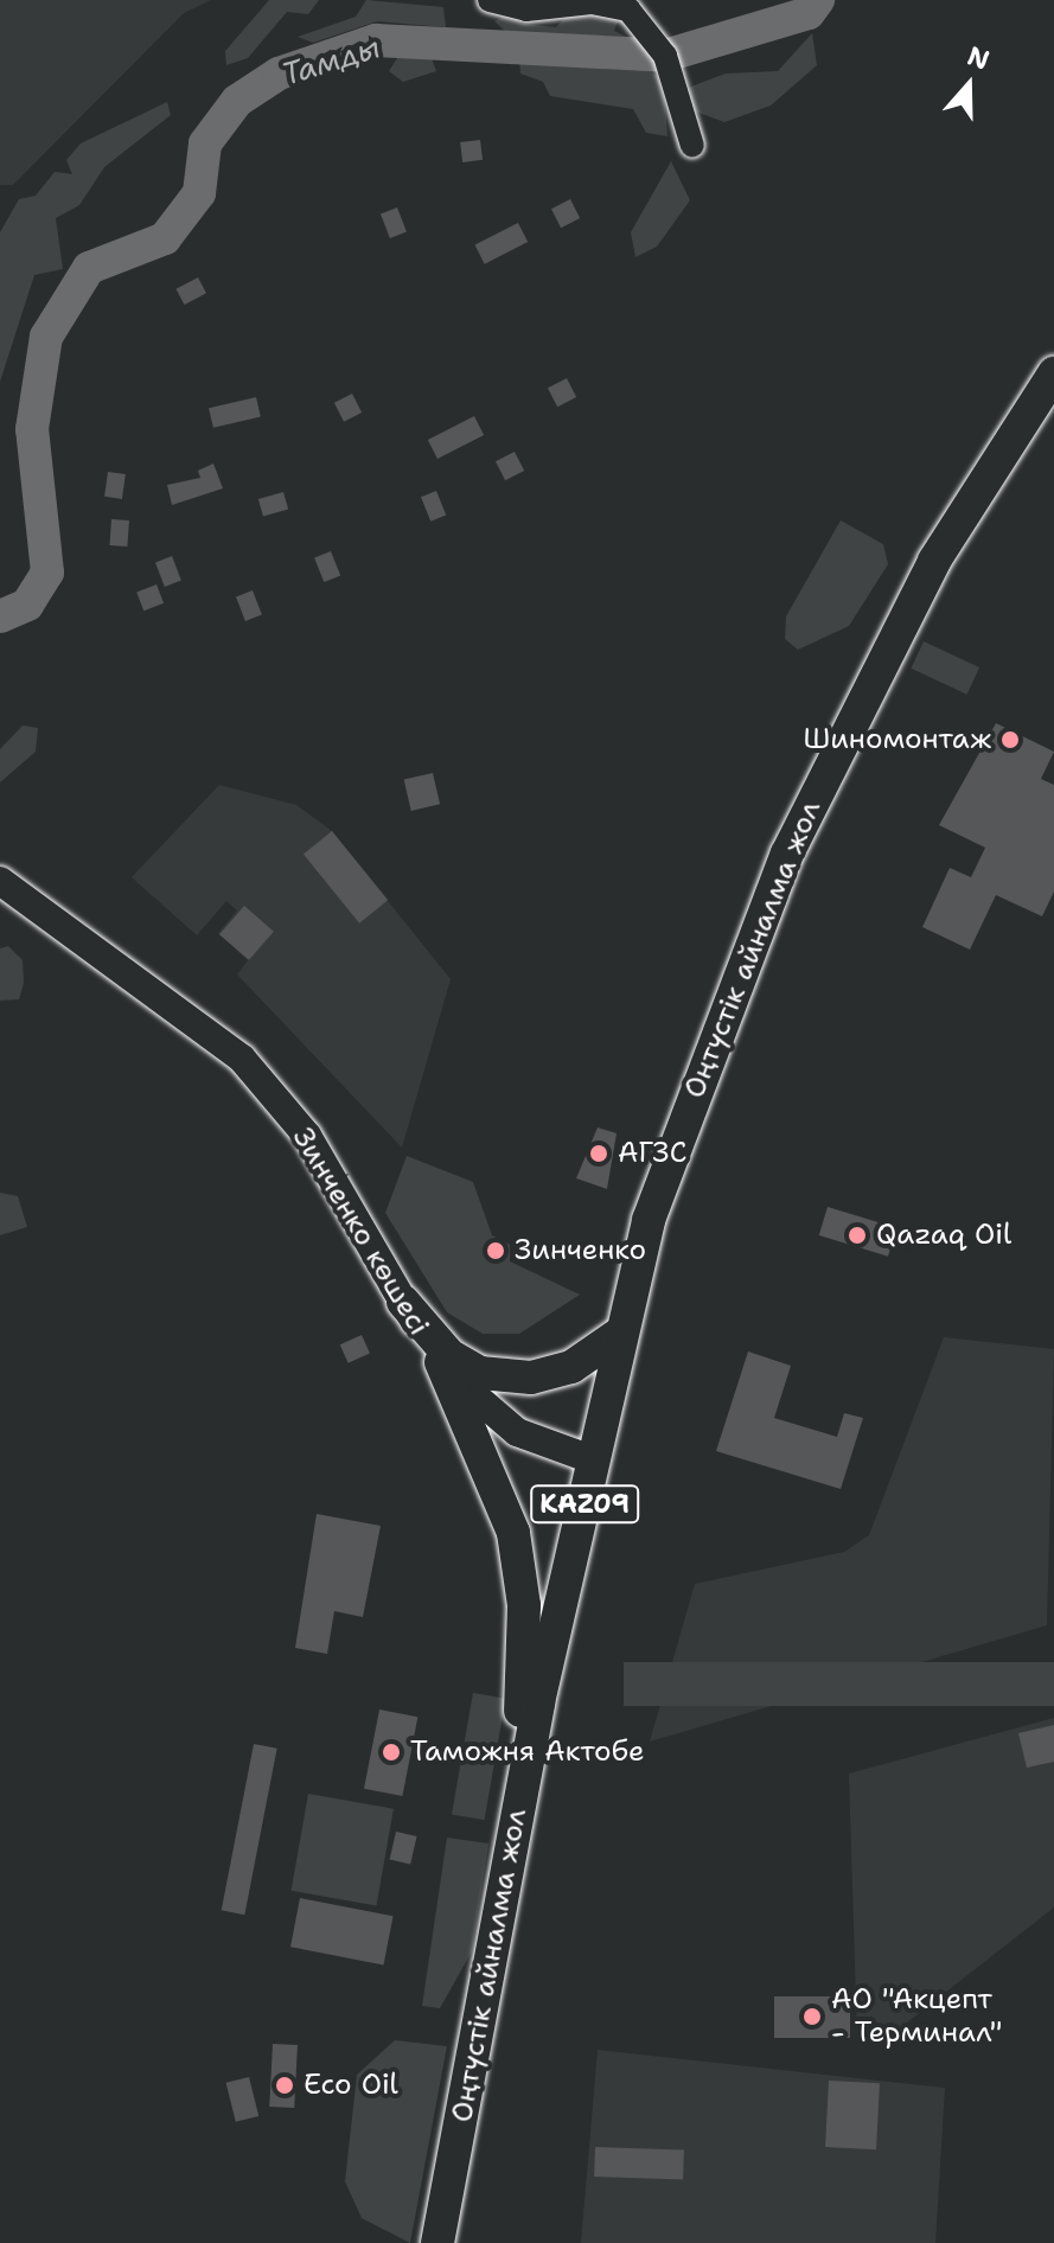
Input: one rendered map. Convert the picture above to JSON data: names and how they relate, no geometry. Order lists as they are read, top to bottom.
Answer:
{
  "streets": {
    "highway": ["Оңтүстік айналма жол", "KAZ09"],
    "main road": ["Зинченко көшесі"]
  },
  "crossings": [
    ["Оңтүстік айналма жол", "Зинченко көшесі"]
  ],
  "water": ["Тамды"],
  "places": [
    "Шиномонтаж",
    "АГЗС",
    "Qazaq Oil",
    "Зинченко",
    "Таможня Актобе",
    "АО \"Акцепт - Терминал\"",
    "Eco Oil"
  ],
  "north": "top"
}
